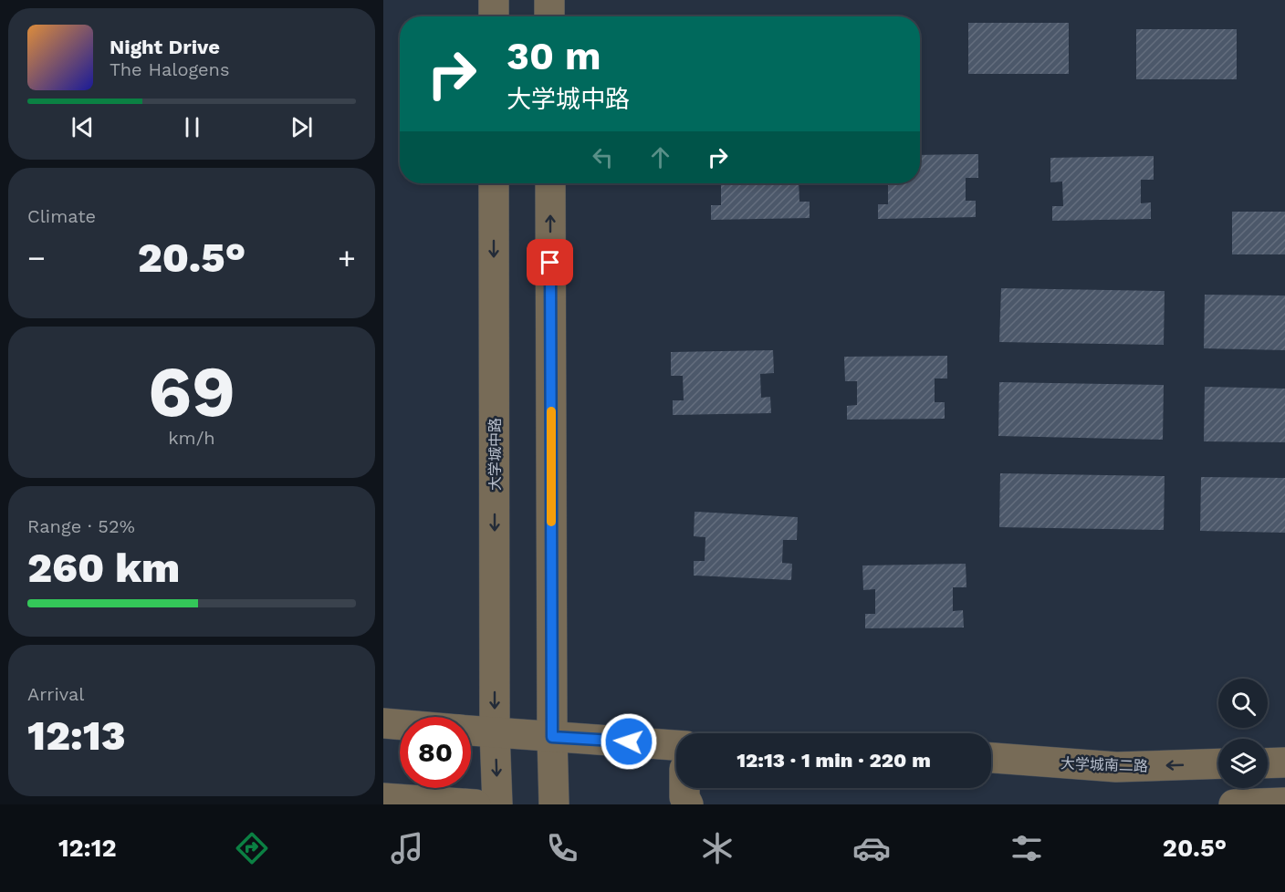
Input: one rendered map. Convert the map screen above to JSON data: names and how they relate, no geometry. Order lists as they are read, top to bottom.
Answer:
{
  "streets": {
    "highway": ["大学城中路", "大学城南二路"]
  },
  "one_way": ["大学城南二路"],
  "page": {
    "turn": ["30 m", "大学城中路"],
    "song": ["Night Drive", "The Halogens"],
    "tile": [
      "Climate",
      ["69", "km/h"],
      ["Range · 52%", "260 km"],
      ["Arrival", "12:13"]
    ],
    "heat": ["−", "20.5°", "+"],
    "limit": "80",
    "trip": "12:13 · 1 min · 220 m",
    "tabs": ["12:12", "20.5°"]
  }
}
